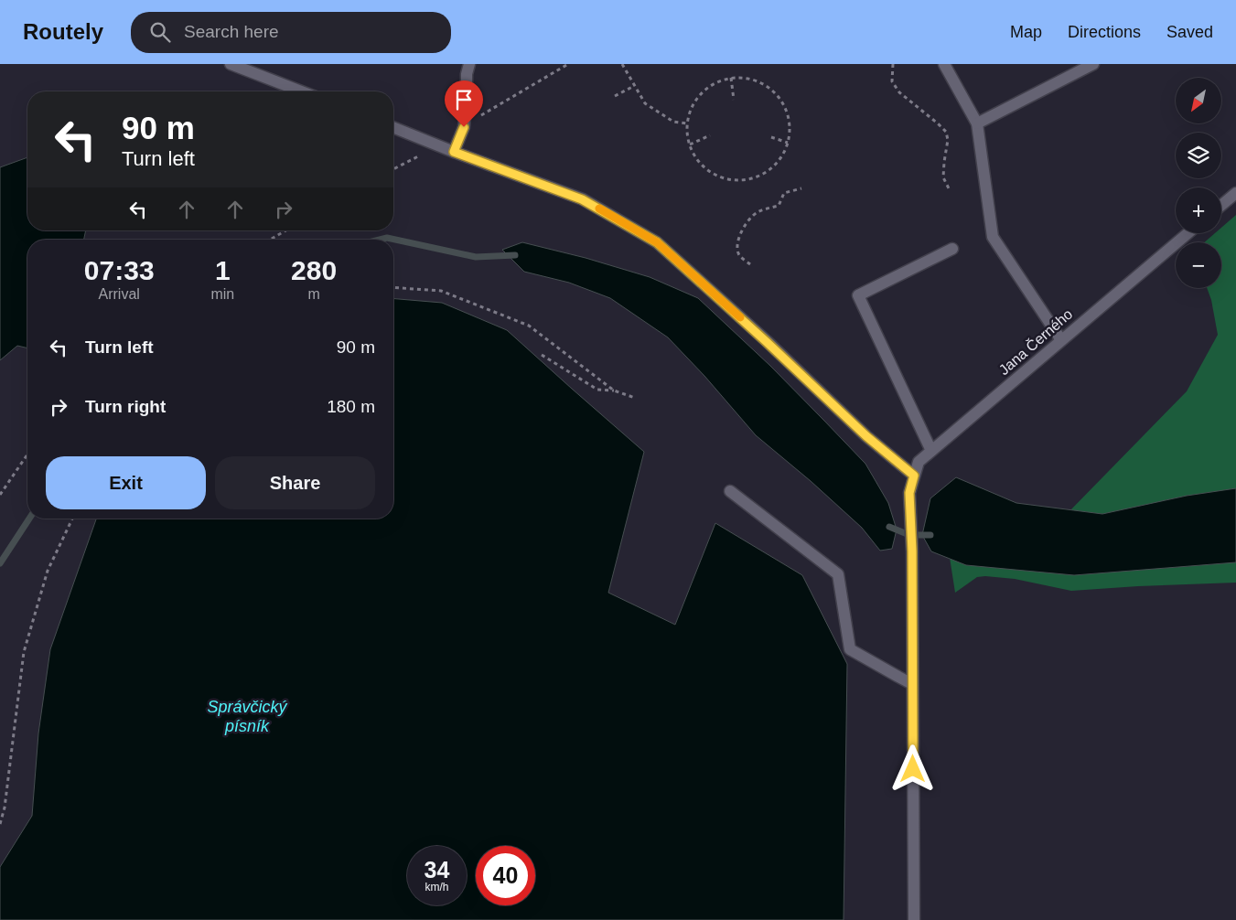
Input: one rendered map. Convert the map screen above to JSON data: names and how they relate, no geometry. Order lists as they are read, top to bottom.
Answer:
{
  "streets": {
    "street": ["Jana Černého"]
  },
  "water": ["Správčický písník"],
  "north": "bottom left",
  "page": {
    "header": "Routely",
    "search": "Search here",
    "nav": ["Map", "Directions", "Saved"],
    "map_buttons": ["+", "−"],
    "turn": ["90 m", "Turn left"],
    "eta": [
      "07:33",
      "Arrival",
      "1",
      "min",
      "280",
      "m"
    ],
    "list": [
      {
        "name": "Turn left",
        "value": "90 m"
      },
      {
        "name": "Turn right",
        "value": "180 m"
      }
    ],
    "buttons": ["Exit", "Share"],
    "speed": "34 km/h",
    "limit": "40"
  }
}
